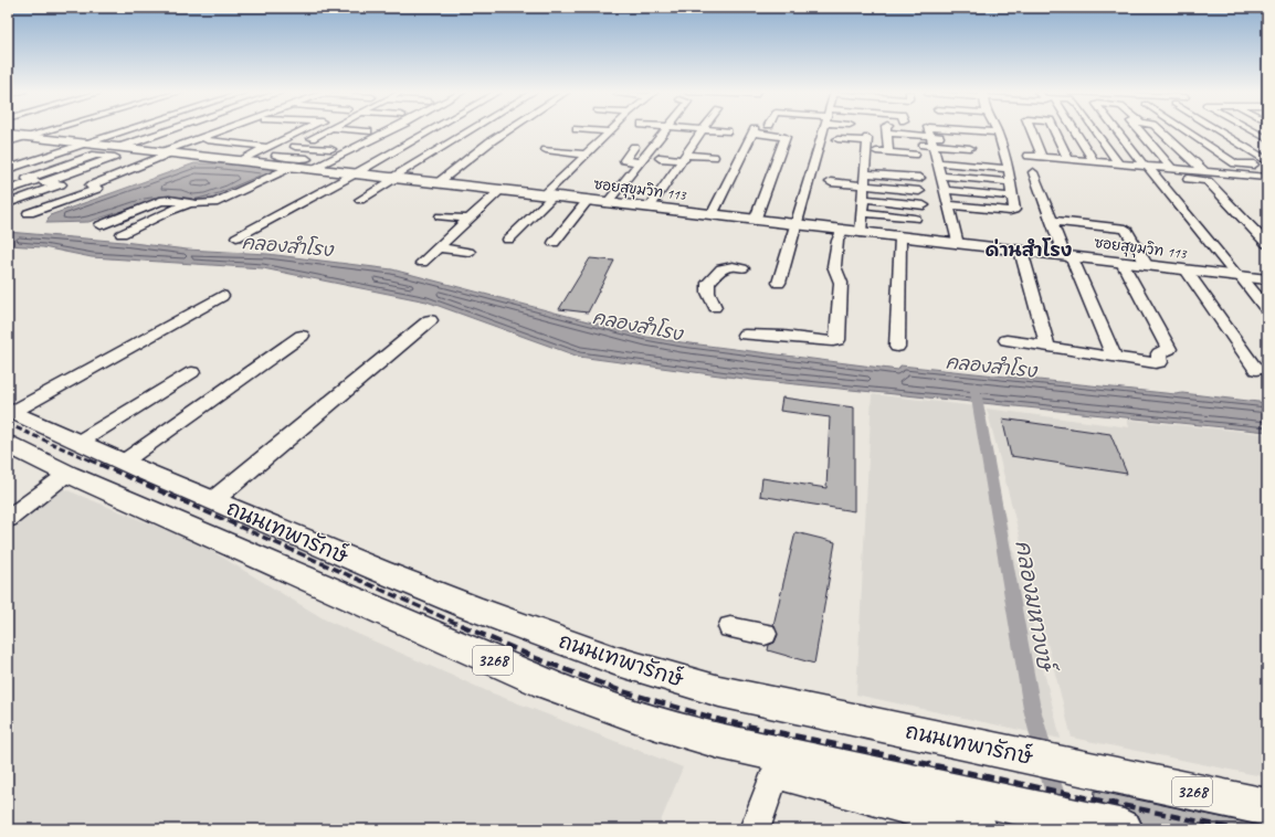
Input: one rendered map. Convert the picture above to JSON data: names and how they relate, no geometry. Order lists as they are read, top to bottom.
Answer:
{
  "streets": {
    "main road": ["ซอยสุขุมวิท 113", "ถนนเทพารักษ์", "3268"]
  },
  "districts": ["ด่านสำโรง"],
  "water": ["คลองสำโรง", "คลองมหาวงษ์"]
}
